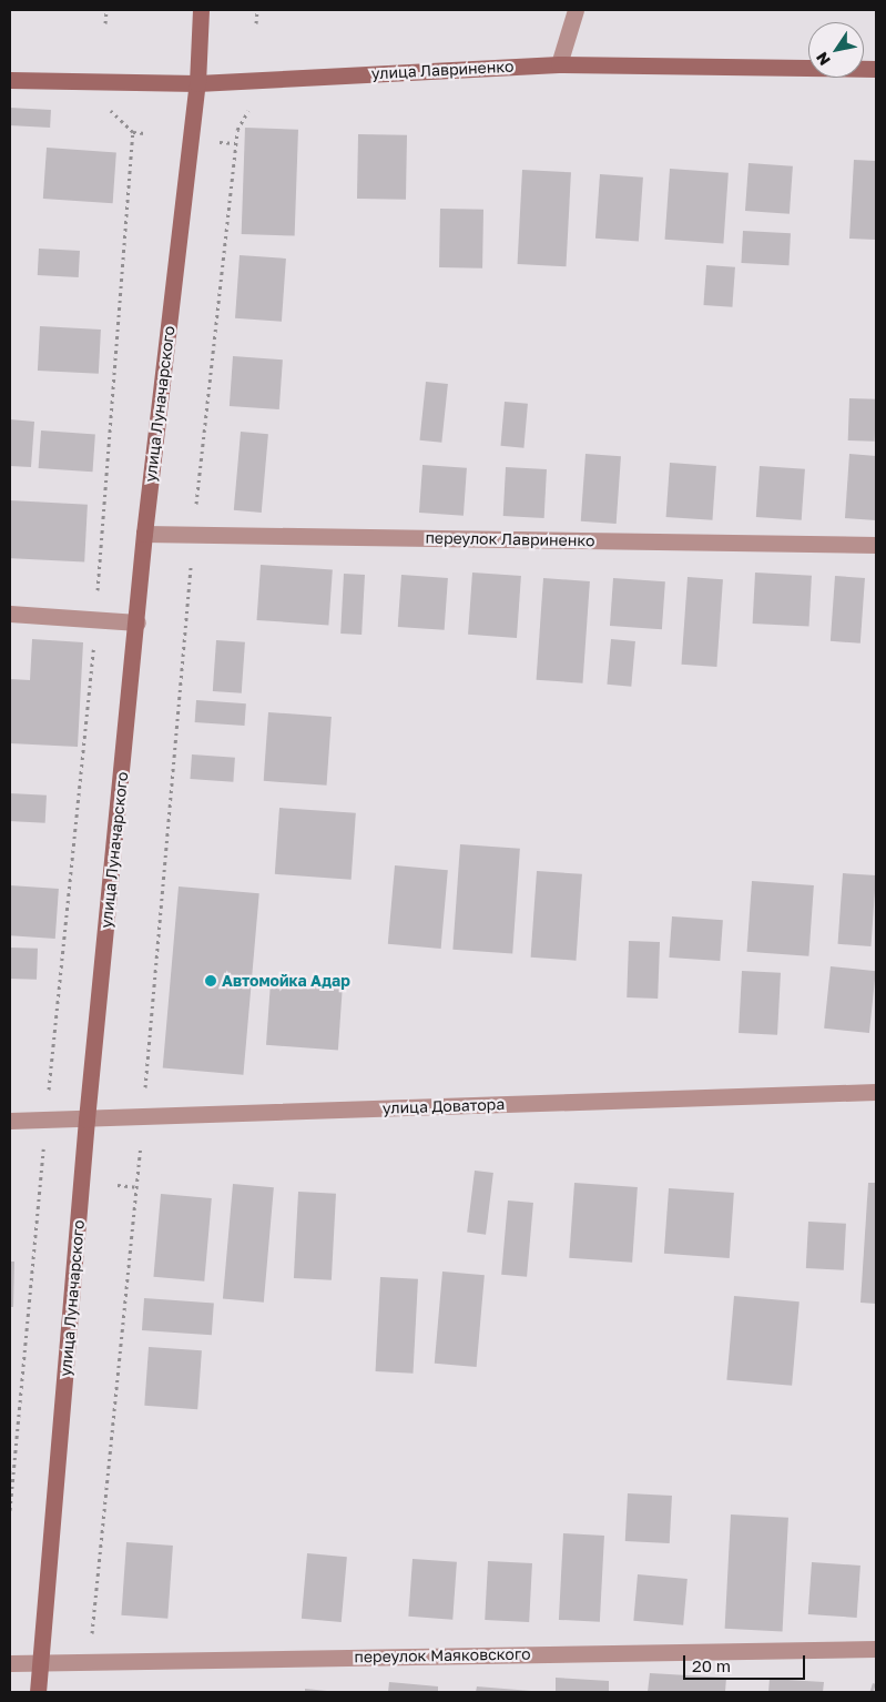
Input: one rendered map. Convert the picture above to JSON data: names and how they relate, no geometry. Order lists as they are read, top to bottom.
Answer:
{
  "streets": {
    "main road": ["улица Лавриненко", "улица Луначарского"],
    "street": ["переулок Лавриненко", "улица Доватора", "переулок Маяковского"]
  },
  "crossings": [
    ["улица Лавриненко", "улица Луначарского"],
    ["улица Луначарского", "переулок Лавриненко"],
    ["улица Луначарского", "улица Доватора"],
    ["улица Луначарского", "переулок Маяковского"]
  ],
  "places": ["Автомойка Адар"],
  "scale_bar": "20 m",
  "north": "bottom left"
}
